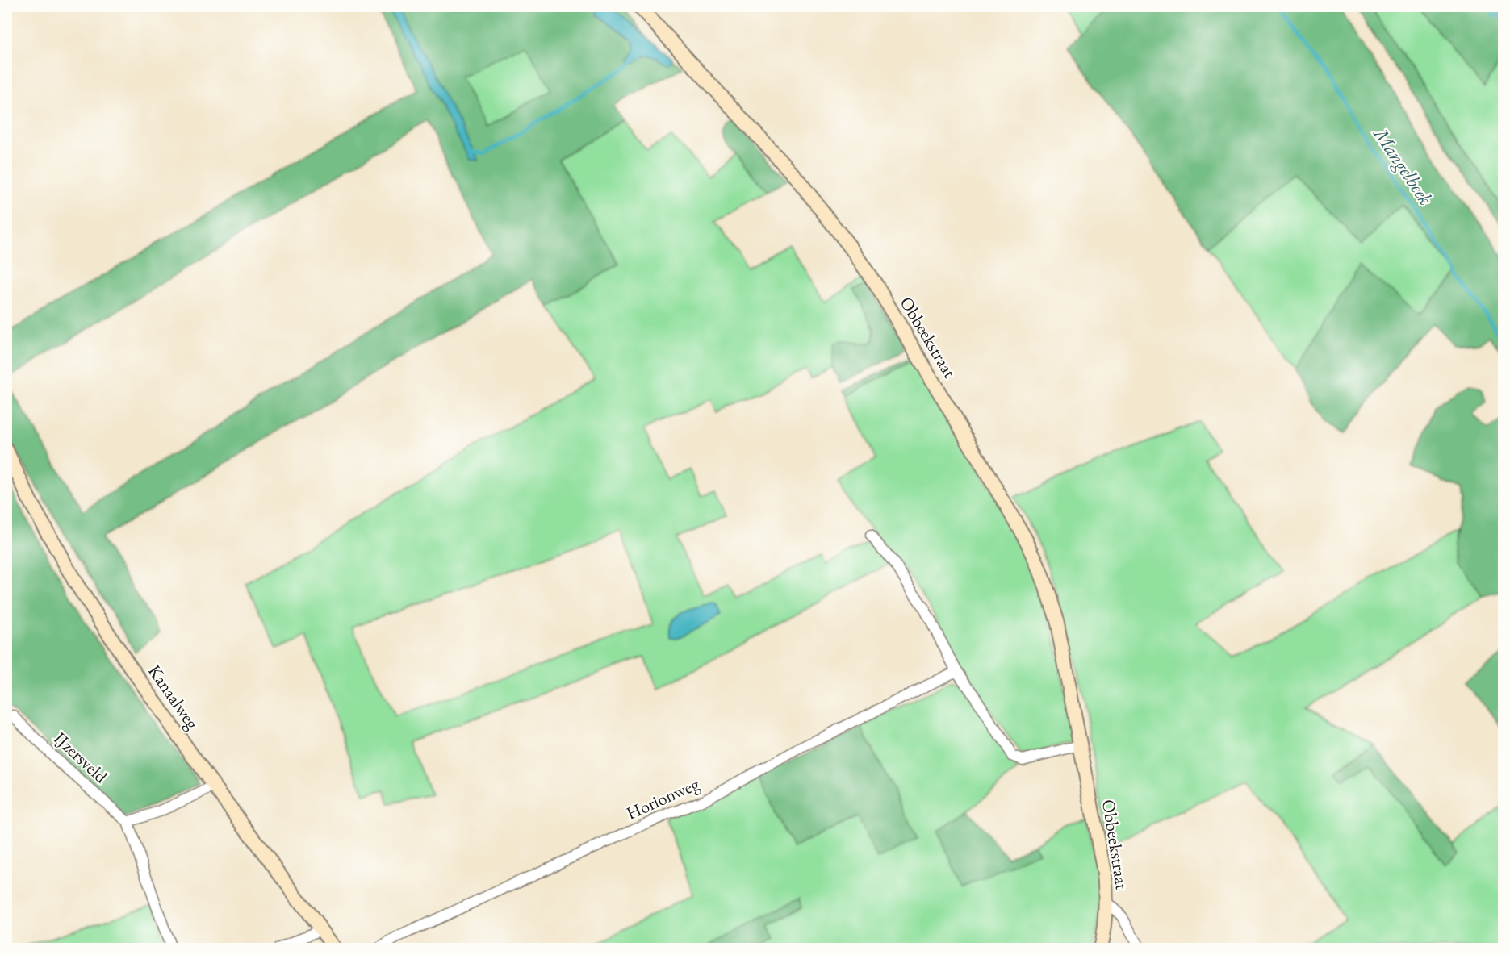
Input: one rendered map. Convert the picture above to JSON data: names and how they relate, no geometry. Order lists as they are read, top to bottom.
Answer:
{
  "streets": {
    "street": [
      "Obbeekstraat",
      "Kanaalweg",
      "IJzersveld",
      "Horionweg"
    ]
  },
  "water": ["Mangelbeek"]
}
